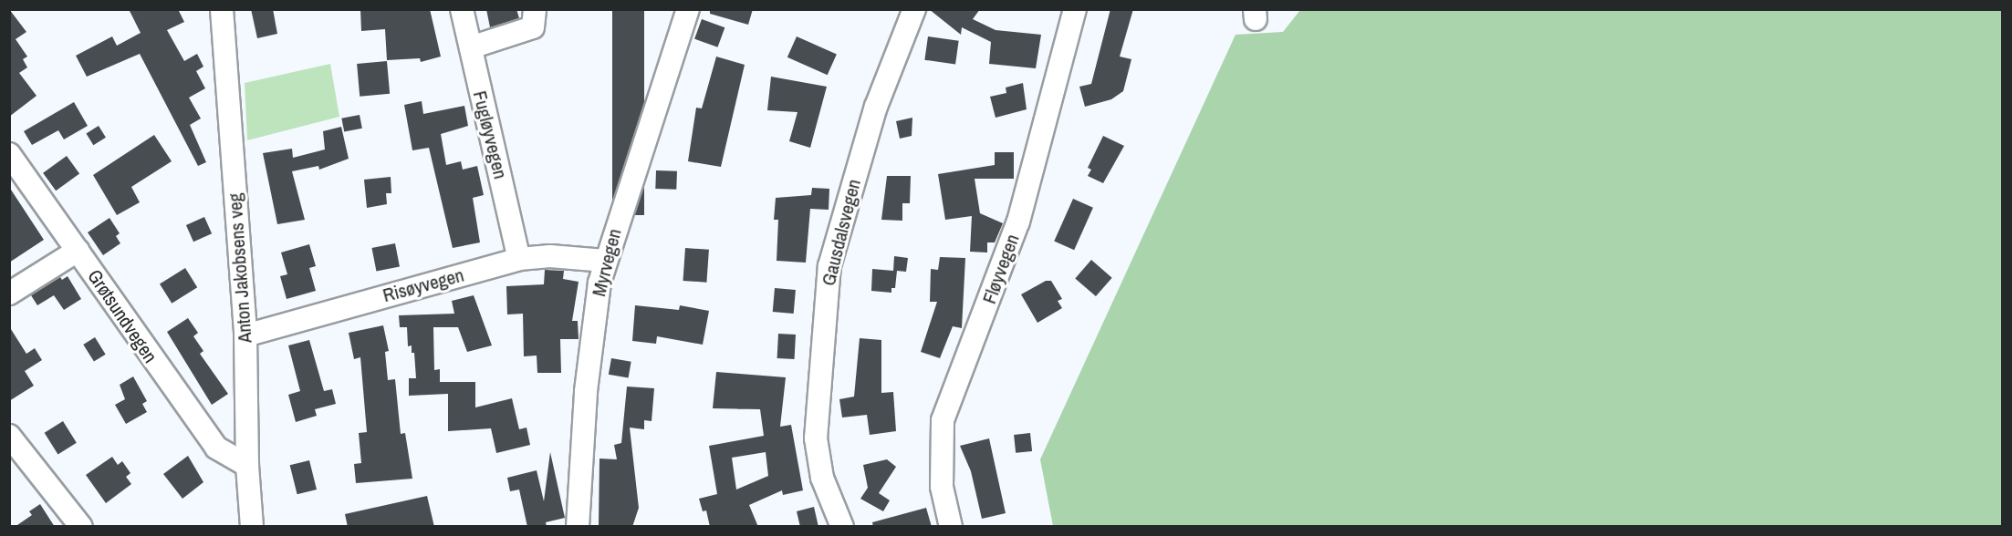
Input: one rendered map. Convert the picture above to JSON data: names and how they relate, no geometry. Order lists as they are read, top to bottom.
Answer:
{
  "streets": {
    "street": [
      "Fugløyvegen",
      "Gausdalsvegen",
      "Myrvegen",
      "Anton Jakobsens veg",
      "Fløyvegen",
      "Risøyvegen",
      "Grøtsundvegen"
    ]
  },
  "crossings": [
    ["Fugløyvegen", "Risøyvegen"],
    ["Myrvegen", "Risøyvegen"],
    ["Anton Jakobsens veg", "Risøyvegen"],
    ["Anton Jakobsens veg", "Grøtsundvegen"]
  ]
}
